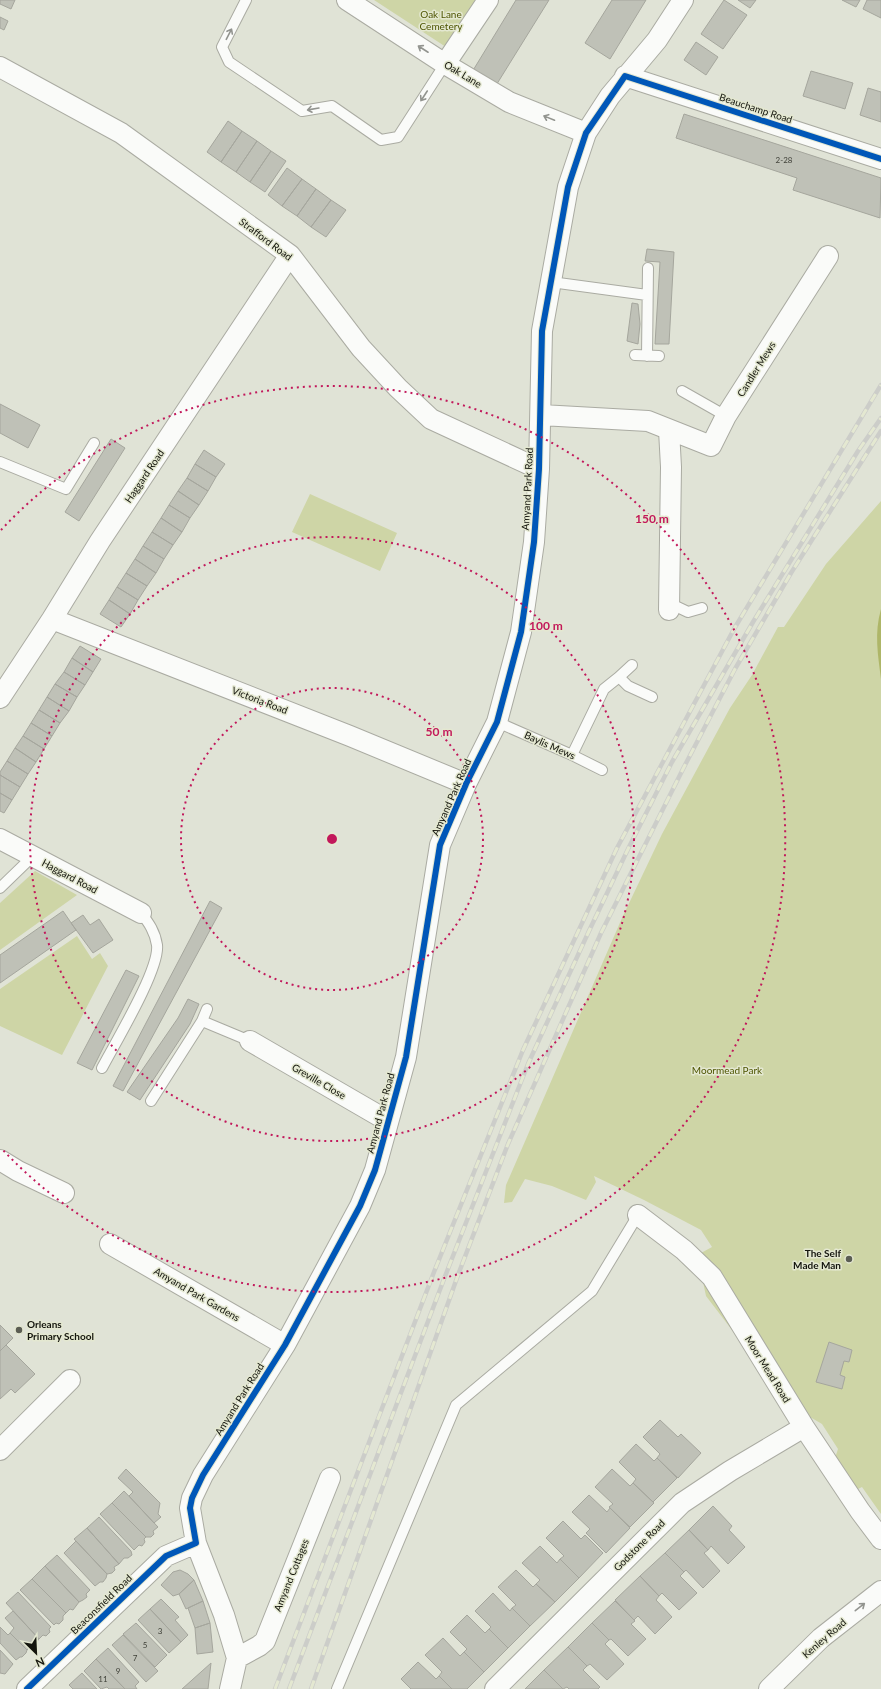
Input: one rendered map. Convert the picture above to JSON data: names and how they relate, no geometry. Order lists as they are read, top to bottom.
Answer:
{
  "streets": {
    "street": [
      "Oak Lane",
      "Beauchamp Road",
      "Strafford Road",
      "Candler Mews",
      "Haggard Road",
      "Amyand Park Road",
      "Victoria Road",
      "Greville Close",
      "Amyand Park Gardens",
      "Moor Mead Road",
      "Godstone Road",
      "Amyand Cottages",
      "Beaconsfield Road",
      "Kenley Road"
    ],
    "lane": ["Baylis Mews"]
  },
  "crossings": [
    ["Oak Lane", "Amyand Park Road"],
    ["Beauchamp Road", "Amyand Park Road"],
    ["Strafford Road", "Haggard Road"],
    ["Strafford Road", "Amyand Park Road"],
    ["Candler Mews", "Amyand Park Road"],
    ["Haggard Road", "Victoria Road"],
    ["Amyand Park Road", "Victoria Road"],
    ["Amyand Park Road", "Baylis Mews"],
    ["Amyand Park Road", "Greville Close"],
    ["Amyand Park Road", "Amyand Park Gardens"],
    ["Amyand Park Road", "Amyand Cottages"],
    ["Amyand Park Road", "Beaconsfield Road"],
    ["Moor Mead Road", "Godstone Road"]
  ],
  "one_way": ["Oak Lane", "Kenley Road"],
  "parks": ["Oak Lane Cemetery", "Moormead Park"],
  "places": ["The Self Made Man", "Orleans Primary School"],
  "house_numbers": [
    "2-28",
    "3",
    "5",
    "7",
    "9",
    "11"
  ],
  "north": "bottom right",
  "rings": ["150 m", "100 m", "50 m"]
}
